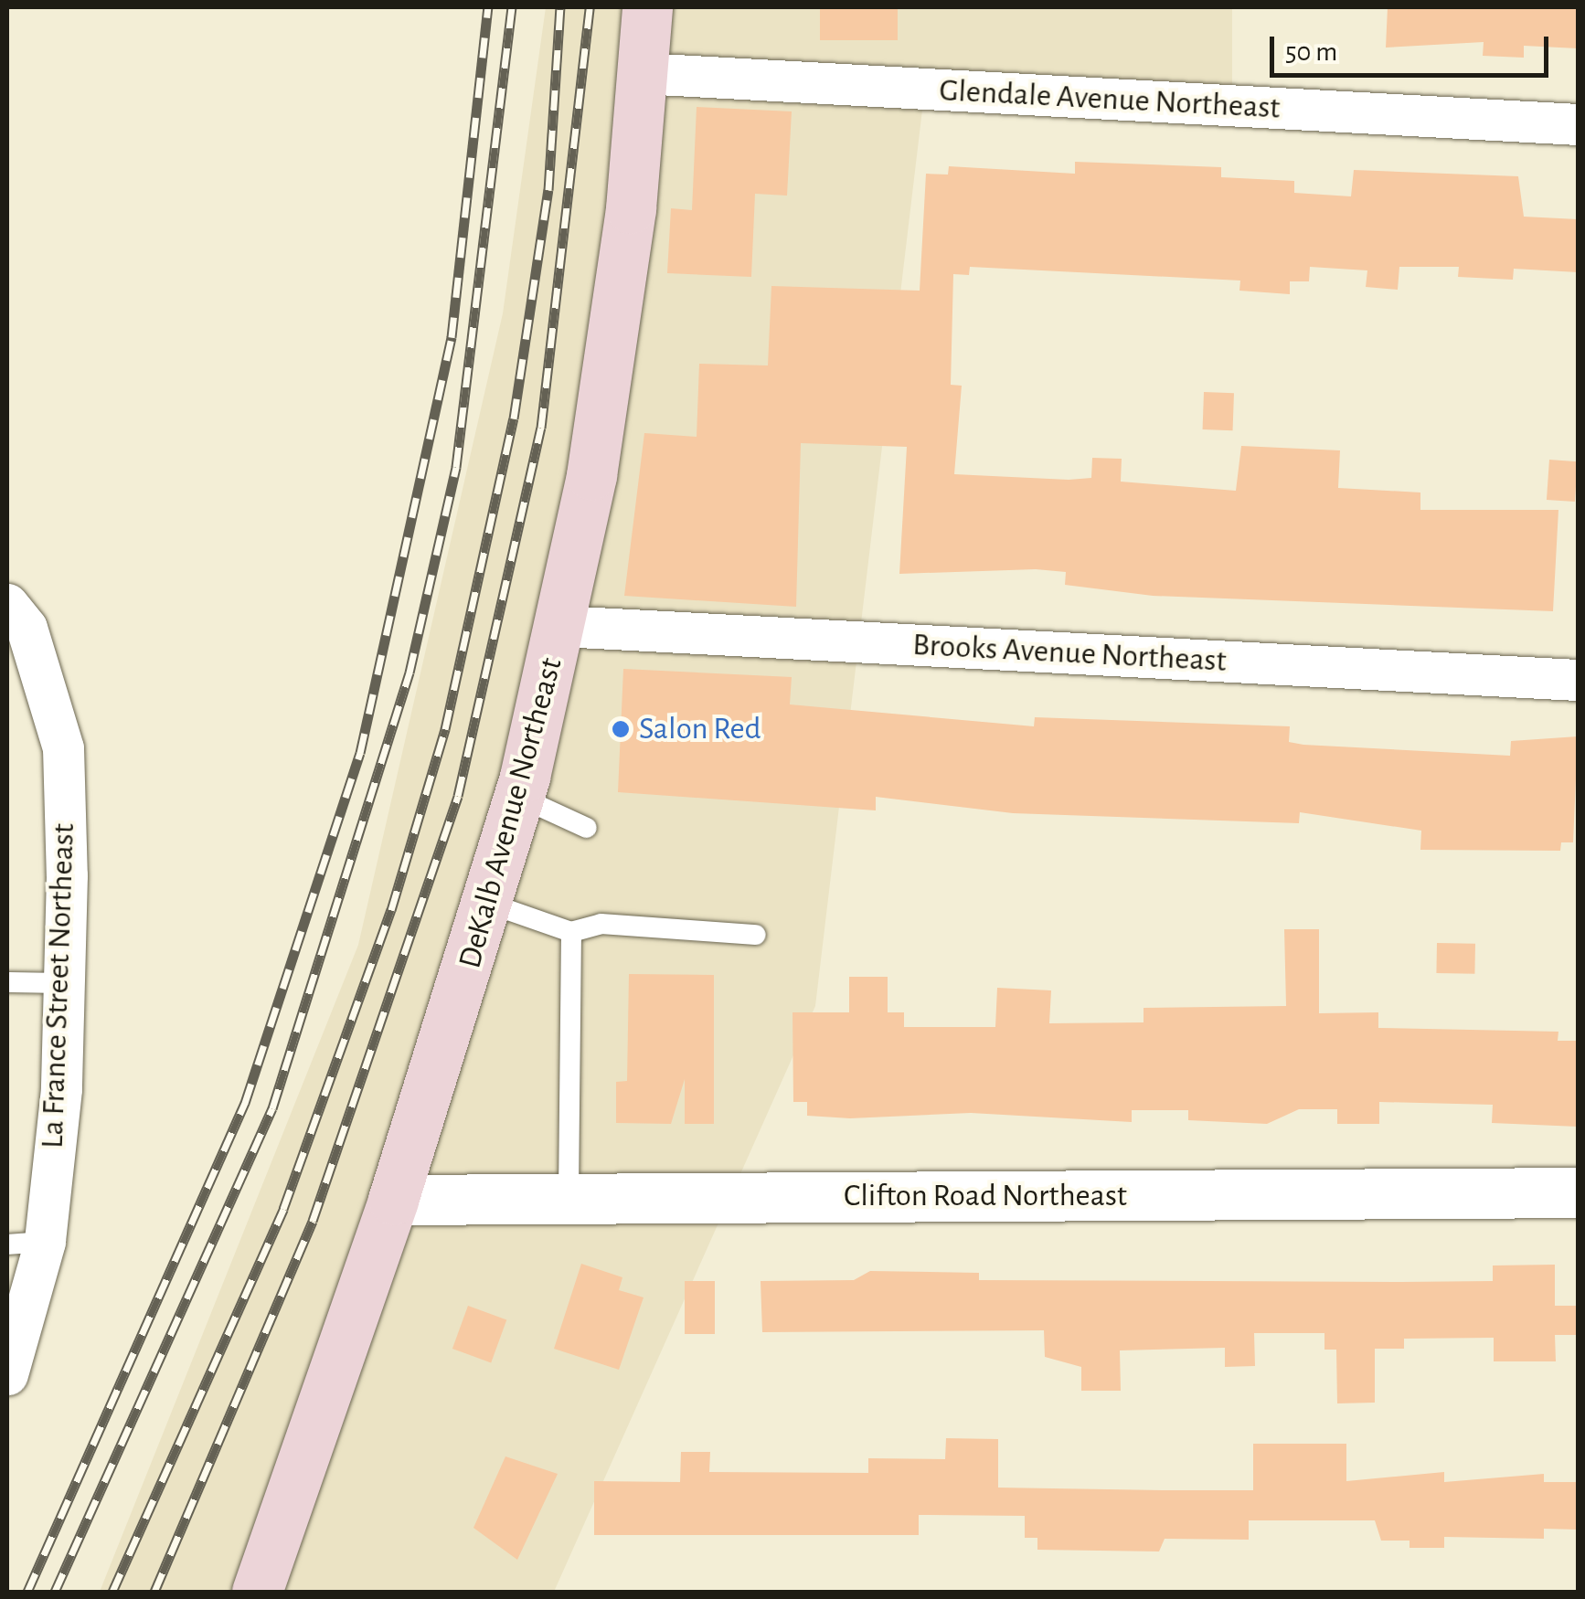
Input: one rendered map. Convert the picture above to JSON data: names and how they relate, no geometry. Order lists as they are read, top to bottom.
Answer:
{
  "streets": {
    "main road": ["DeKalb Avenue Northeast"],
    "street": [
      "Glendale Avenue Northeast",
      "Brooks Avenue Northeast",
      "La France Street Northeast",
      "Clifton Road Northeast"
    ]
  },
  "crossings": [
    ["Glendale Avenue Northeast", "DeKalb Avenue Northeast"],
    ["Brooks Avenue Northeast", "DeKalb Avenue Northeast"],
    ["DeKalb Avenue Northeast", "Clifton Road Northeast"]
  ],
  "places": ["Salon Red"],
  "scale_bar": "50 m"
}
